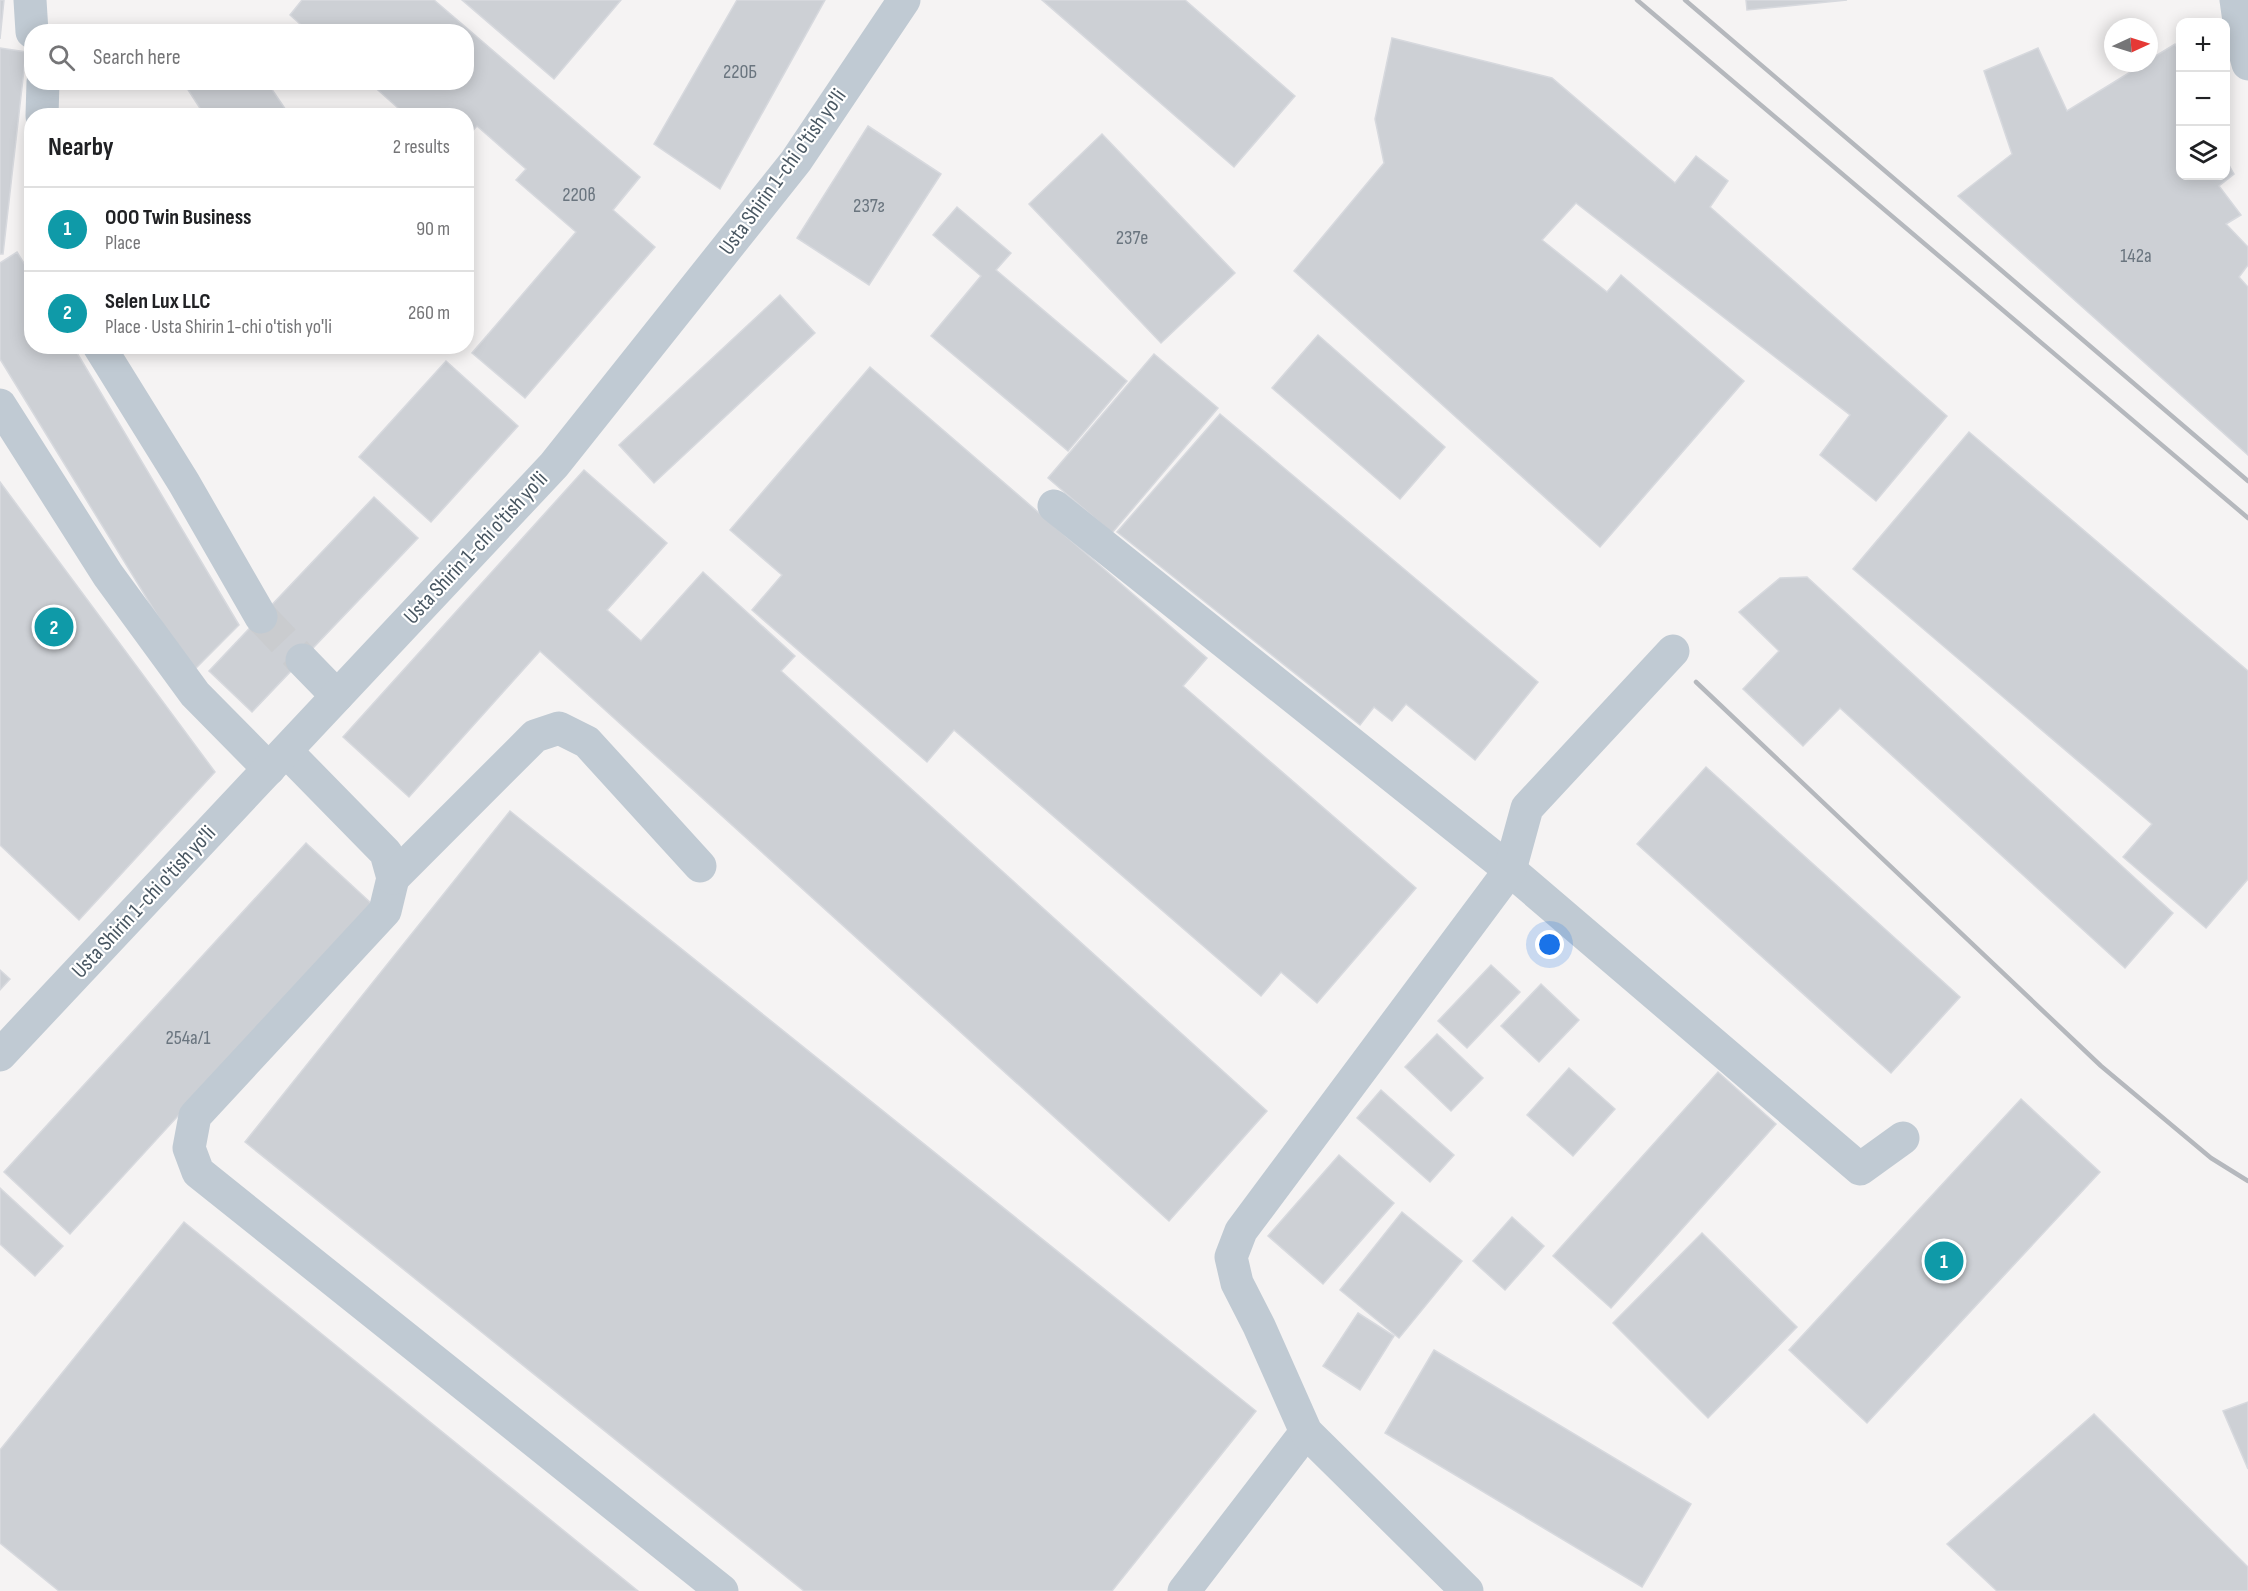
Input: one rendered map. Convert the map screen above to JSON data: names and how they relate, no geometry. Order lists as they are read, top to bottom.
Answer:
{
  "streets": {
    "street": ["Usta Shirin 1-chi o'tish yo'li"]
  },
  "house_numbers": [
    "220Б",
    "220в",
    "237г",
    "237e",
    "142a",
    "254a/1"
  ],
  "north": "right",
  "page": {
    "map_buttons": ["+", "−"],
    "search": "Search here",
    "heading": ["Nearby", "2 results"],
    "list": [
      {
        "mark": "1",
        "name": "ООО Twin Business",
        "note": "Place",
        "value": "90 m"
      },
      {
        "mark": "2",
        "name": "Selen Lux LLC",
        "note": "Place · Usta Shirin 1-chi o'tish yo'li",
        "value": "260 m"
      }
    ],
    "pins": ["2", "1"]
  }
}
